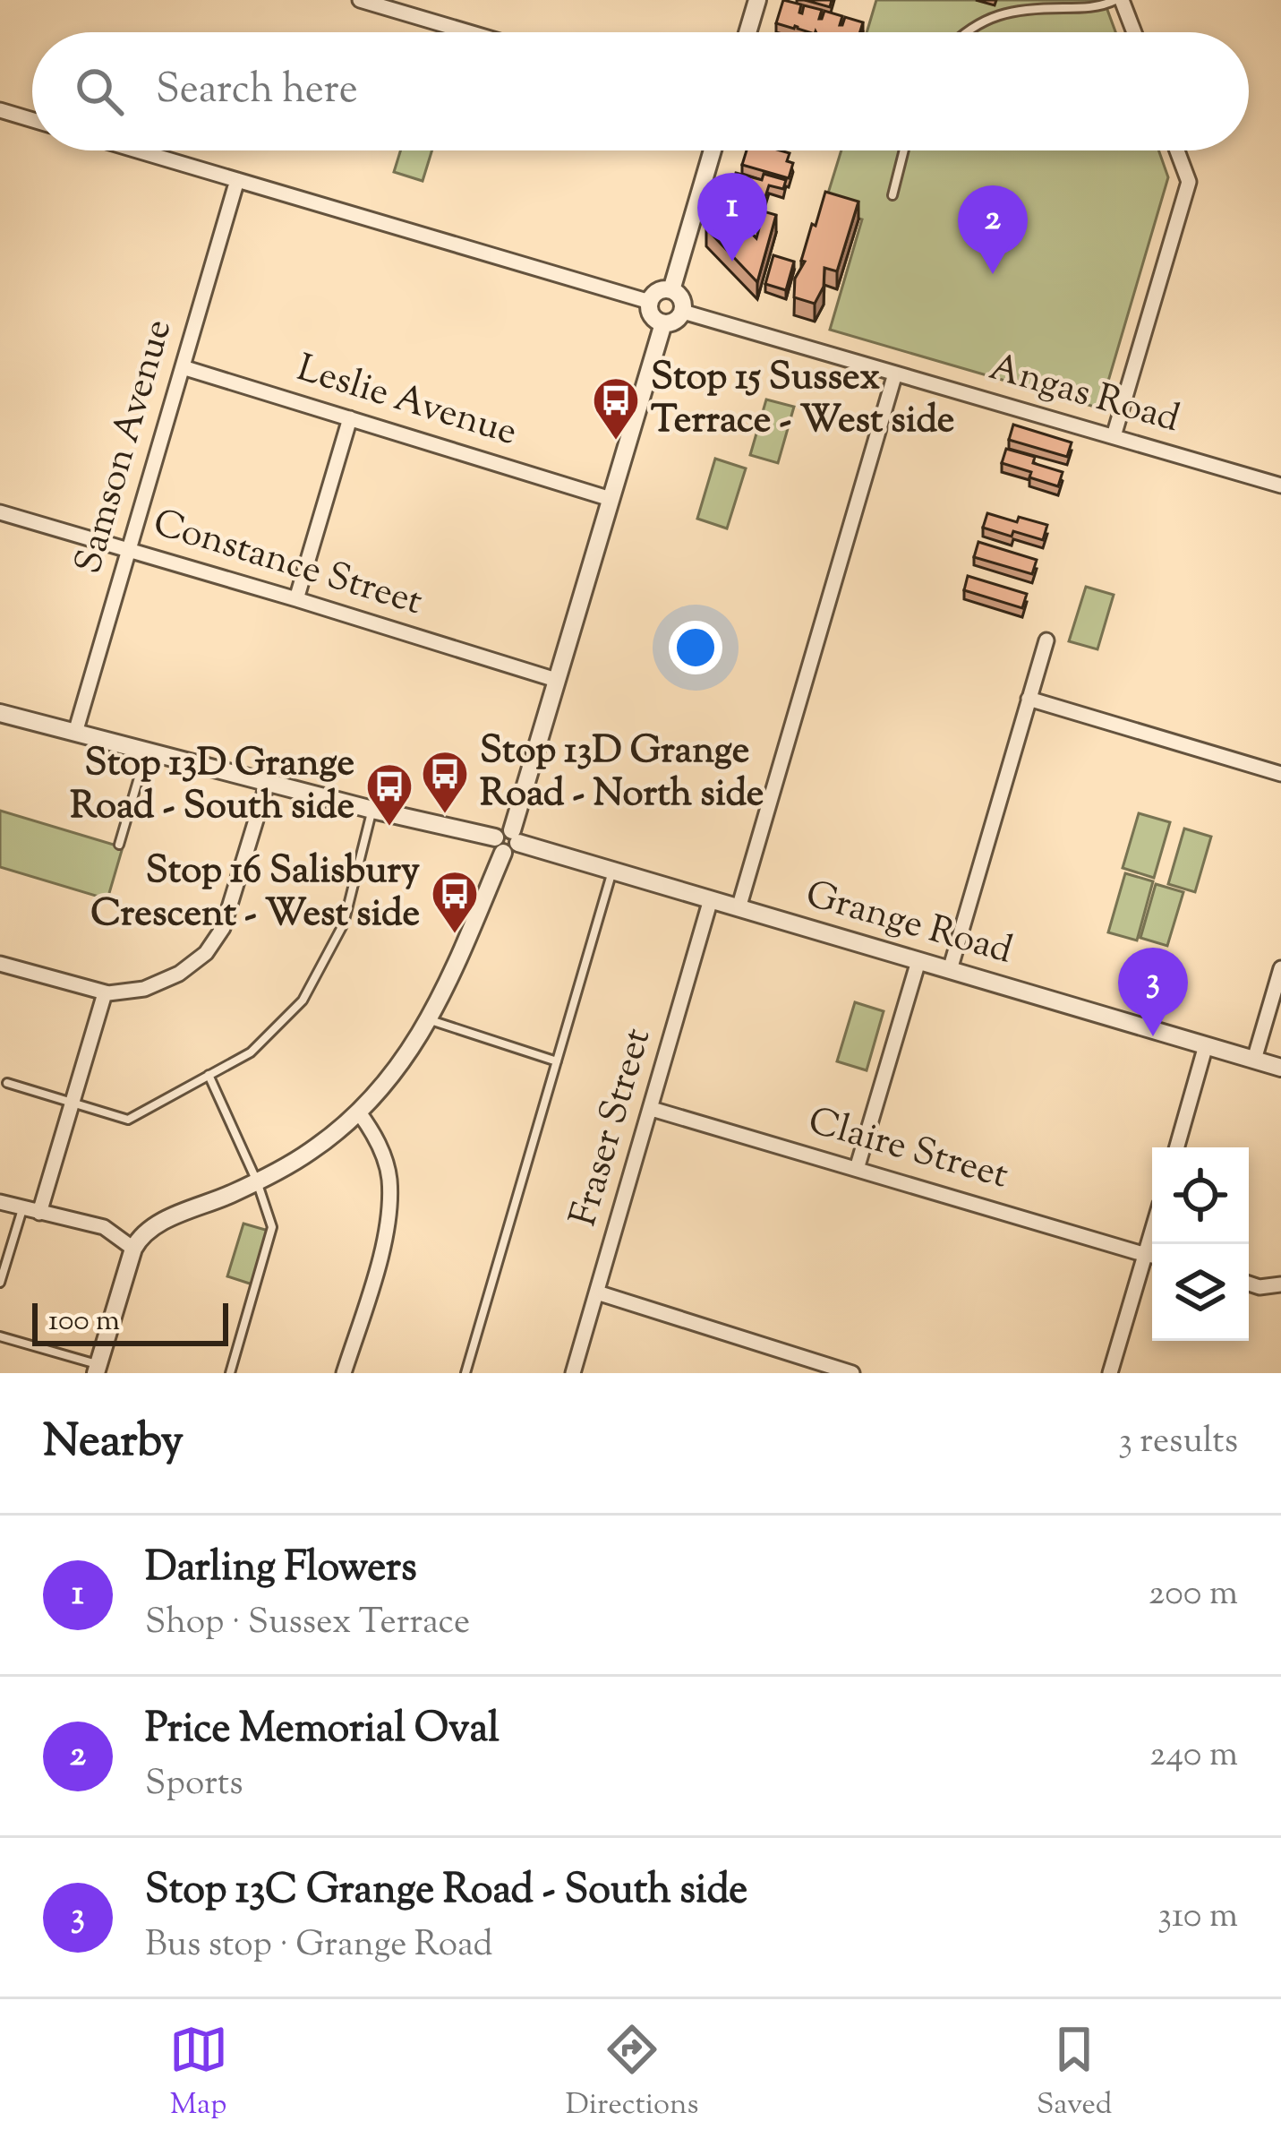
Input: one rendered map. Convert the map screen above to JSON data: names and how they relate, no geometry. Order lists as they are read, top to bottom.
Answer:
{
  "streets": {
    "street": [
      "Angas Road",
      "Leslie Avenue",
      "Samson Avenue",
      "Constance Street",
      "Grange Road",
      "Fraser Street",
      "Claire Street"
    ]
  },
  "crossings": [
    ["Leslie Avenue", "Samson Avenue"],
    ["Samson Avenue", "Constance Street"],
    ["Samson Avenue", "Grange Road"],
    ["Grange Road", "Fraser Street"],
    ["Fraser Street", "Claire Street"]
  ],
  "places": {
    "bus stop": [
      "Stop 15 Sussex Terrace - West side",
      "Stop 13D Grange Road - North side",
      "Stop 13D Grange Road - South side",
      "Stop 16 Salisbury Crescent - West side"
    ]
  },
  "scale_bar": "100 m",
  "page": {
    "search": "Search here",
    "pins": ["1", "2", "3"],
    "scale": "100 m",
    "heading": ["Nearby", "3 results"],
    "list": [
      {
        "mark": "1",
        "name": "Darling Flowers",
        "note": "Shop · Sussex Terrace",
        "value": "200 m"
      },
      {
        "mark": "2",
        "name": "Price Memorial Oval",
        "note": "Sports",
        "value": "240 m"
      },
      {
        "mark": "3",
        "name": "Stop 13C Grange Road - South side",
        "note": "Bus stop · Grange Road",
        "value": "310 m"
      }
    ],
    "nav": ["Map", "Directions", "Saved"]
  }
}
